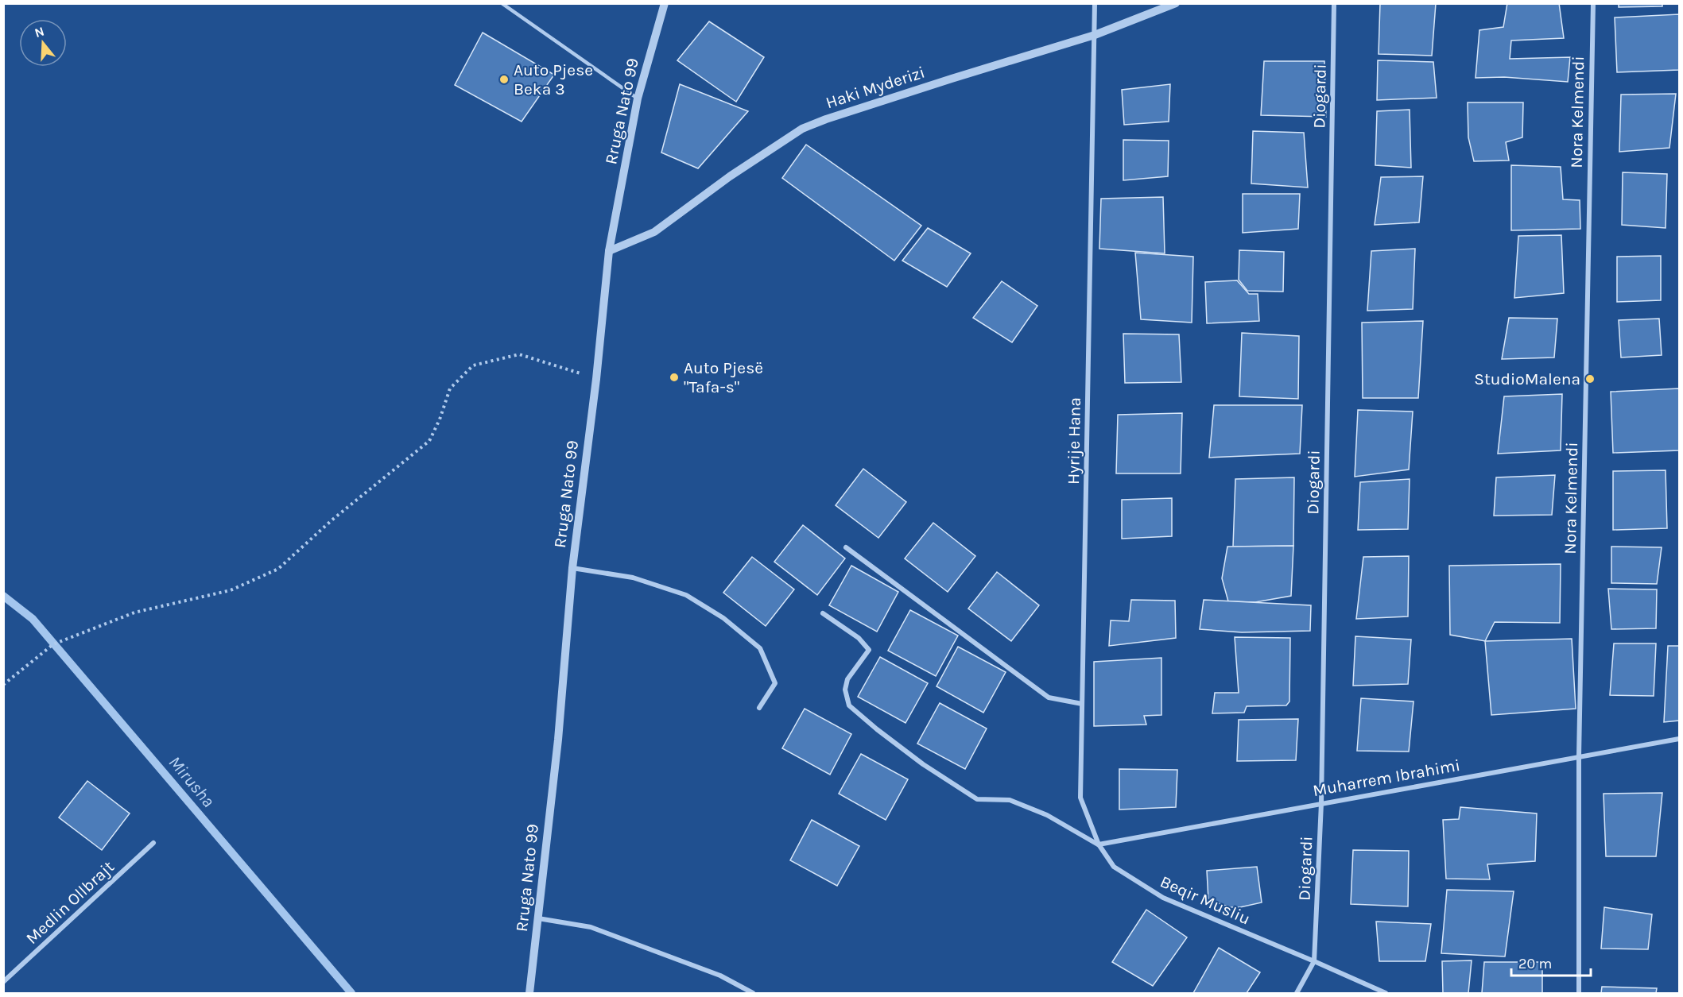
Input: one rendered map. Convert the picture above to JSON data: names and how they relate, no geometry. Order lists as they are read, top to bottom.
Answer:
{
  "streets": {
    "street": [
      "Haki Myderizi",
      "Diogardi",
      "Rruga Nato 99",
      "Nora Kelmendi",
      "Hyrije Hana",
      "Muharrem Ibrahimi",
      "Beqir Musliu",
      "Medlin Ollbrajt"
    ]
  },
  "crossings": [
    ["Haki Myderizi", "Rruga Nato 99"],
    ["Haki Myderizi", "Hyrije Hana"],
    ["Diogardi", "Muharrem Ibrahimi"],
    ["Diogardi", "Beqir Musliu"],
    ["Nora Kelmendi", "Muharrem Ibrahimi"],
    ["Hyrije Hana", "Muharrem Ibrahimi"],
    ["Hyrije Hana", "Beqir Musliu"],
    ["Muharrem Ibrahimi", "Beqir Musliu"]
  ],
  "water": ["Mirusha"],
  "places": ["Auto Pjese Beka 3", "Auto Pjesë \"Tafa-s\"", "StudioMalena"],
  "scale_bar": "20 m",
  "north": "top"
}
